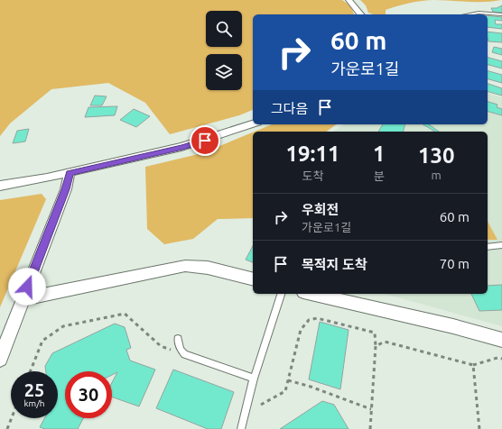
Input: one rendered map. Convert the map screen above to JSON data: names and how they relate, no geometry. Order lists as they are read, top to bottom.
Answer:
{
  "page": {
    "turn": ["60 m", "가운로1길"],
    "then": "그다음",
    "eta": [
      "19:11",
      "도착",
      "1",
      "분",
      "130",
      "m"
    ],
    "list": [
      {
        "name": "우회전",
        "note": "가운로1길",
        "value": "60 m"
      },
      {
        "name": "목적지 도착",
        "value": "70 m"
      }
    ],
    "speed": "25 km/h",
    "limit": "30"
  }
}
